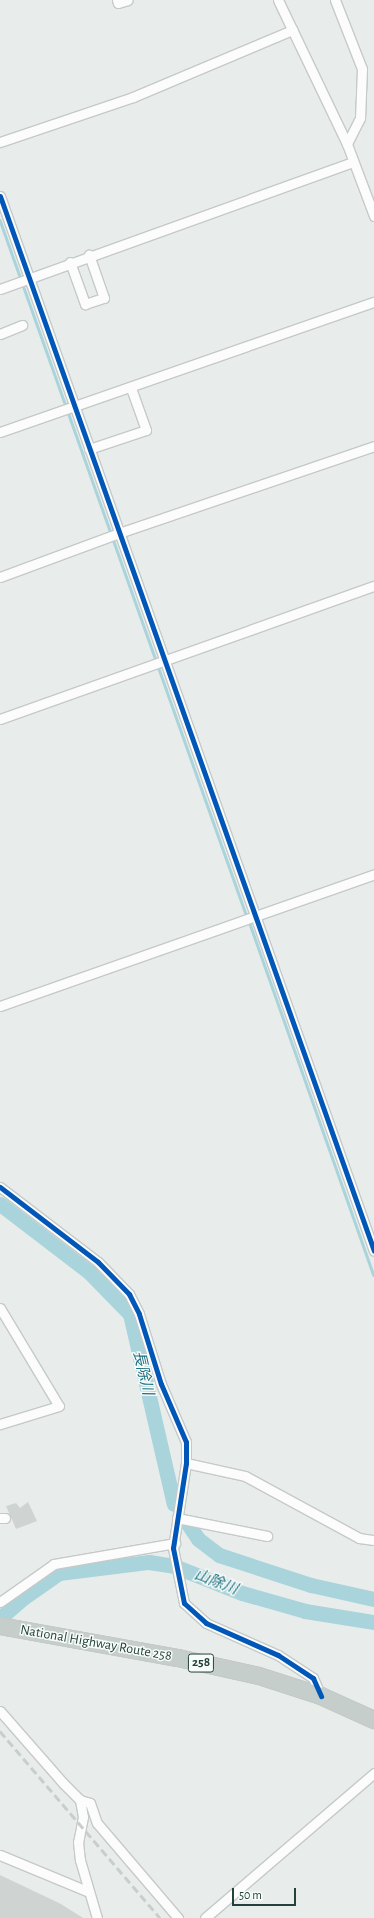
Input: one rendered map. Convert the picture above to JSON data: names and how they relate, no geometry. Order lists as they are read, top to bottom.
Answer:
{
  "streets": {
    "highway": ["National Highway Route 258", "258"]
  },
  "water": ["長除川", "山除川"],
  "scale_bar": "50 m"
}
